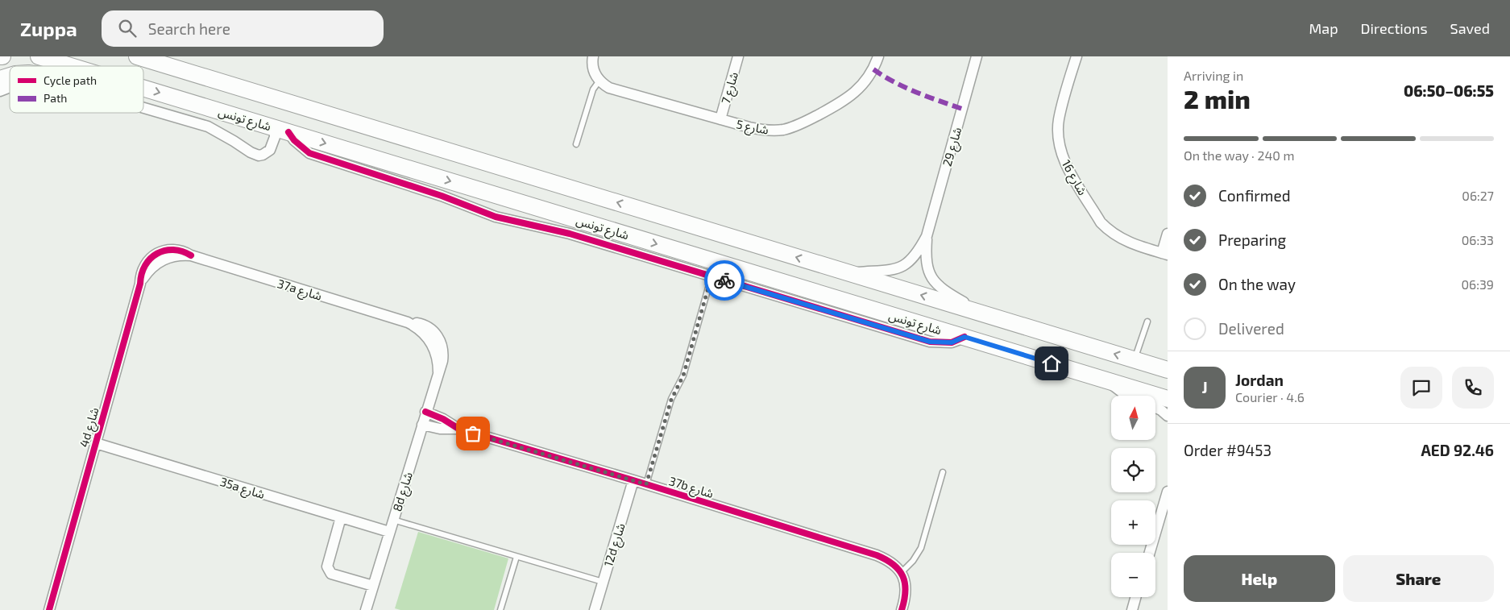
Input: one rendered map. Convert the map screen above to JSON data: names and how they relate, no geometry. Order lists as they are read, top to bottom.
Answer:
{
  "streets": {
    "main road": ["شارع تونس"],
    "street": [
      "شارع 7",
      "شارع 5",
      "شارع 29",
      "شارع 16",
      "37a شارع",
      "4d شارع",
      "37b شارع",
      "35a شارع",
      "8d شارع",
      "12d شارع"
    ]
  },
  "crossings": [
    ["شارع 7", "شارع 5"],
    ["37a شارع", "4d شارع"],
    ["37a شارع", "8d شارع"],
    ["4d شارع", "35a شارع"],
    ["37b شارع", "8d شارع"],
    ["37b شارع", "12d شارع"],
    ["35a شارع", "8d شارع"]
  ],
  "legend": ["Cycle path", "Path"],
  "north": "top",
  "page": {
    "header": "Zuppa",
    "search": "Search here",
    "nav": ["Map", "Directions", "Saved"],
    "heading": ["2 min", "Arriving in", "06:50–06:55"],
    "panel": [
      "Jordan",
      "Courier · 4.6",
      "Order #9453",
      "AED 92.46"
    ],
    "bar": "On the way · 240 m",
    "list": [
      ["Confirmed", "06:27"],
      ["Preparing", "06:33"],
      ["On the way", "06:39"],
      "Delivered"
    ],
    "round": "J",
    "map_buttons": ["+", "−"],
    "buttons": ["Help", "Share"]
  }
}
